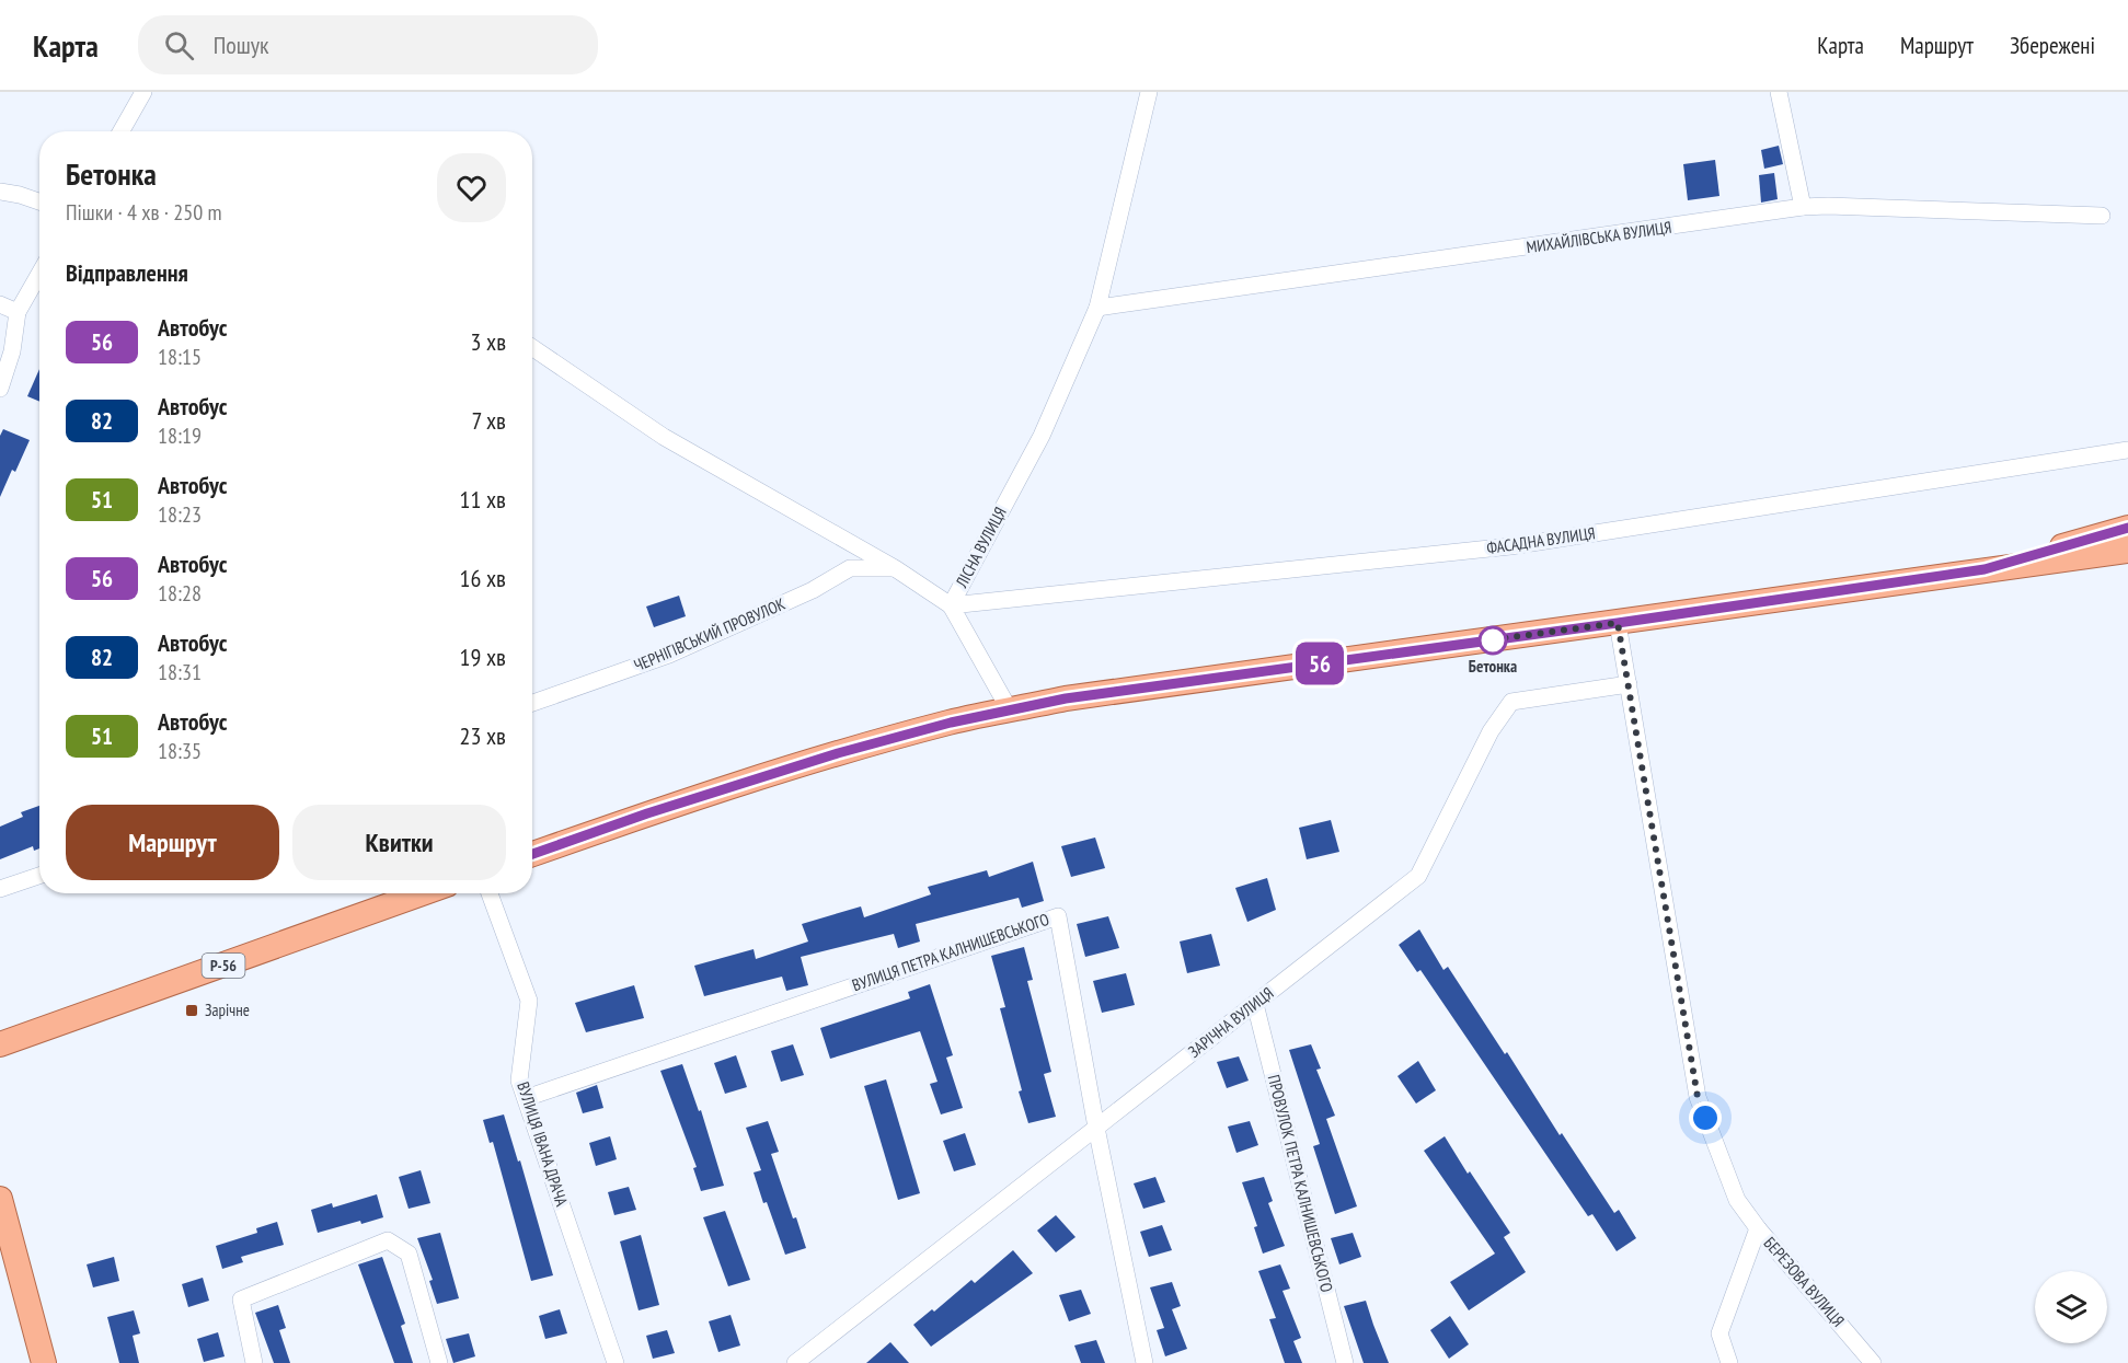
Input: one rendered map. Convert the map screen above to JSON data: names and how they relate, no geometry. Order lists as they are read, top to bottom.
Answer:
{
  "streets": {
    "main road": ["Р-56"],
    "street": [
      "МИХАЙЛІВСЬКА ВУЛИЦЯ",
      "ФАСАДНА ВУЛИЦЯ",
      "ЛІСНА ВУЛИЦЯ",
      "ЧЕРНІГІВСЬКИЙ ПРОВУЛОК",
      "ВУЛИЦЯ ПЕТРА КАЛНИШЕВСЬКОГО",
      "ЗАРІЧНА ВУЛИЦЯ",
      "ВУЛИЦЯ ІВАНА ДРАЧА",
      "ПРОВУЛОК ПЕТРА КАЛНИШЕВСЬКОГО",
      "БЕРЕЗОВА ВУЛИЦЯ"
    ]
  },
  "crossings": [
    ["МИХАЙЛІВСЬКА ВУЛИЦЯ", "ЛІСНА ВУЛИЦЯ"],
    ["ФАСАДНА ВУЛИЦЯ", "ЛІСНА ВУЛИЦЯ"],
    ["ЛІСНА ВУЛИЦЯ", "ЧЕРНІГІВСЬКИЙ ПРОВУЛОК"],
    ["ВУЛИЦЯ ПЕТРА КАЛНИШЕВСЬКОГО", "ЗАРІЧНА ВУЛИЦЯ"],
    ["ВУЛИЦЯ ПЕТРА КАЛНИШЕВСЬКОГО", "ВУЛИЦЯ ІВАНА ДРАЧА"],
    ["ЗАРІЧНА ВУЛИЦЯ", "ПРОВУЛОК ПЕТРА КАЛНИШЕВСЬКОГО"],
    ["ЗАРІЧНА ВУЛИЦЯ", "БЕРЕЗОВА ВУЛИЦЯ"]
  ],
  "places": {
    "other": ["Бетонка"],
    "transit": ["Зарічне"]
  },
  "lines": ["bus line 56"],
  "page": {
    "header": "Карта",
    "search": "Пошук",
    "nav": ["Карта", "Маршрут", "Збережені"],
    "on_map": "56",
    "heading": [
      ["Бетонка", "Пішки · 4 хв · 250 m"],
      "Відправлення"
    ],
    "list": [
      {
        "mark": "56",
        "name": "Автобус",
        "note": "18:15",
        "value": "3 хв"
      },
      {
        "mark": "82",
        "name": "Автобус",
        "note": "18:19",
        "value": "7 хв"
      },
      {
        "mark": "51",
        "name": "Автобус",
        "note": "18:23",
        "value": "11 хв"
      },
      {
        "mark": "56",
        "name": "Автобус",
        "note": "18:28",
        "value": "16 хв"
      },
      {
        "mark": "82",
        "name": "Автобус",
        "note": "18:31",
        "value": "19 хв"
      },
      {
        "mark": "51",
        "name": "Автобус",
        "note": "18:35",
        "value": "23 хв"
      }
    ],
    "buttons": ["Маршрут", "Квитки"]
  }
}
